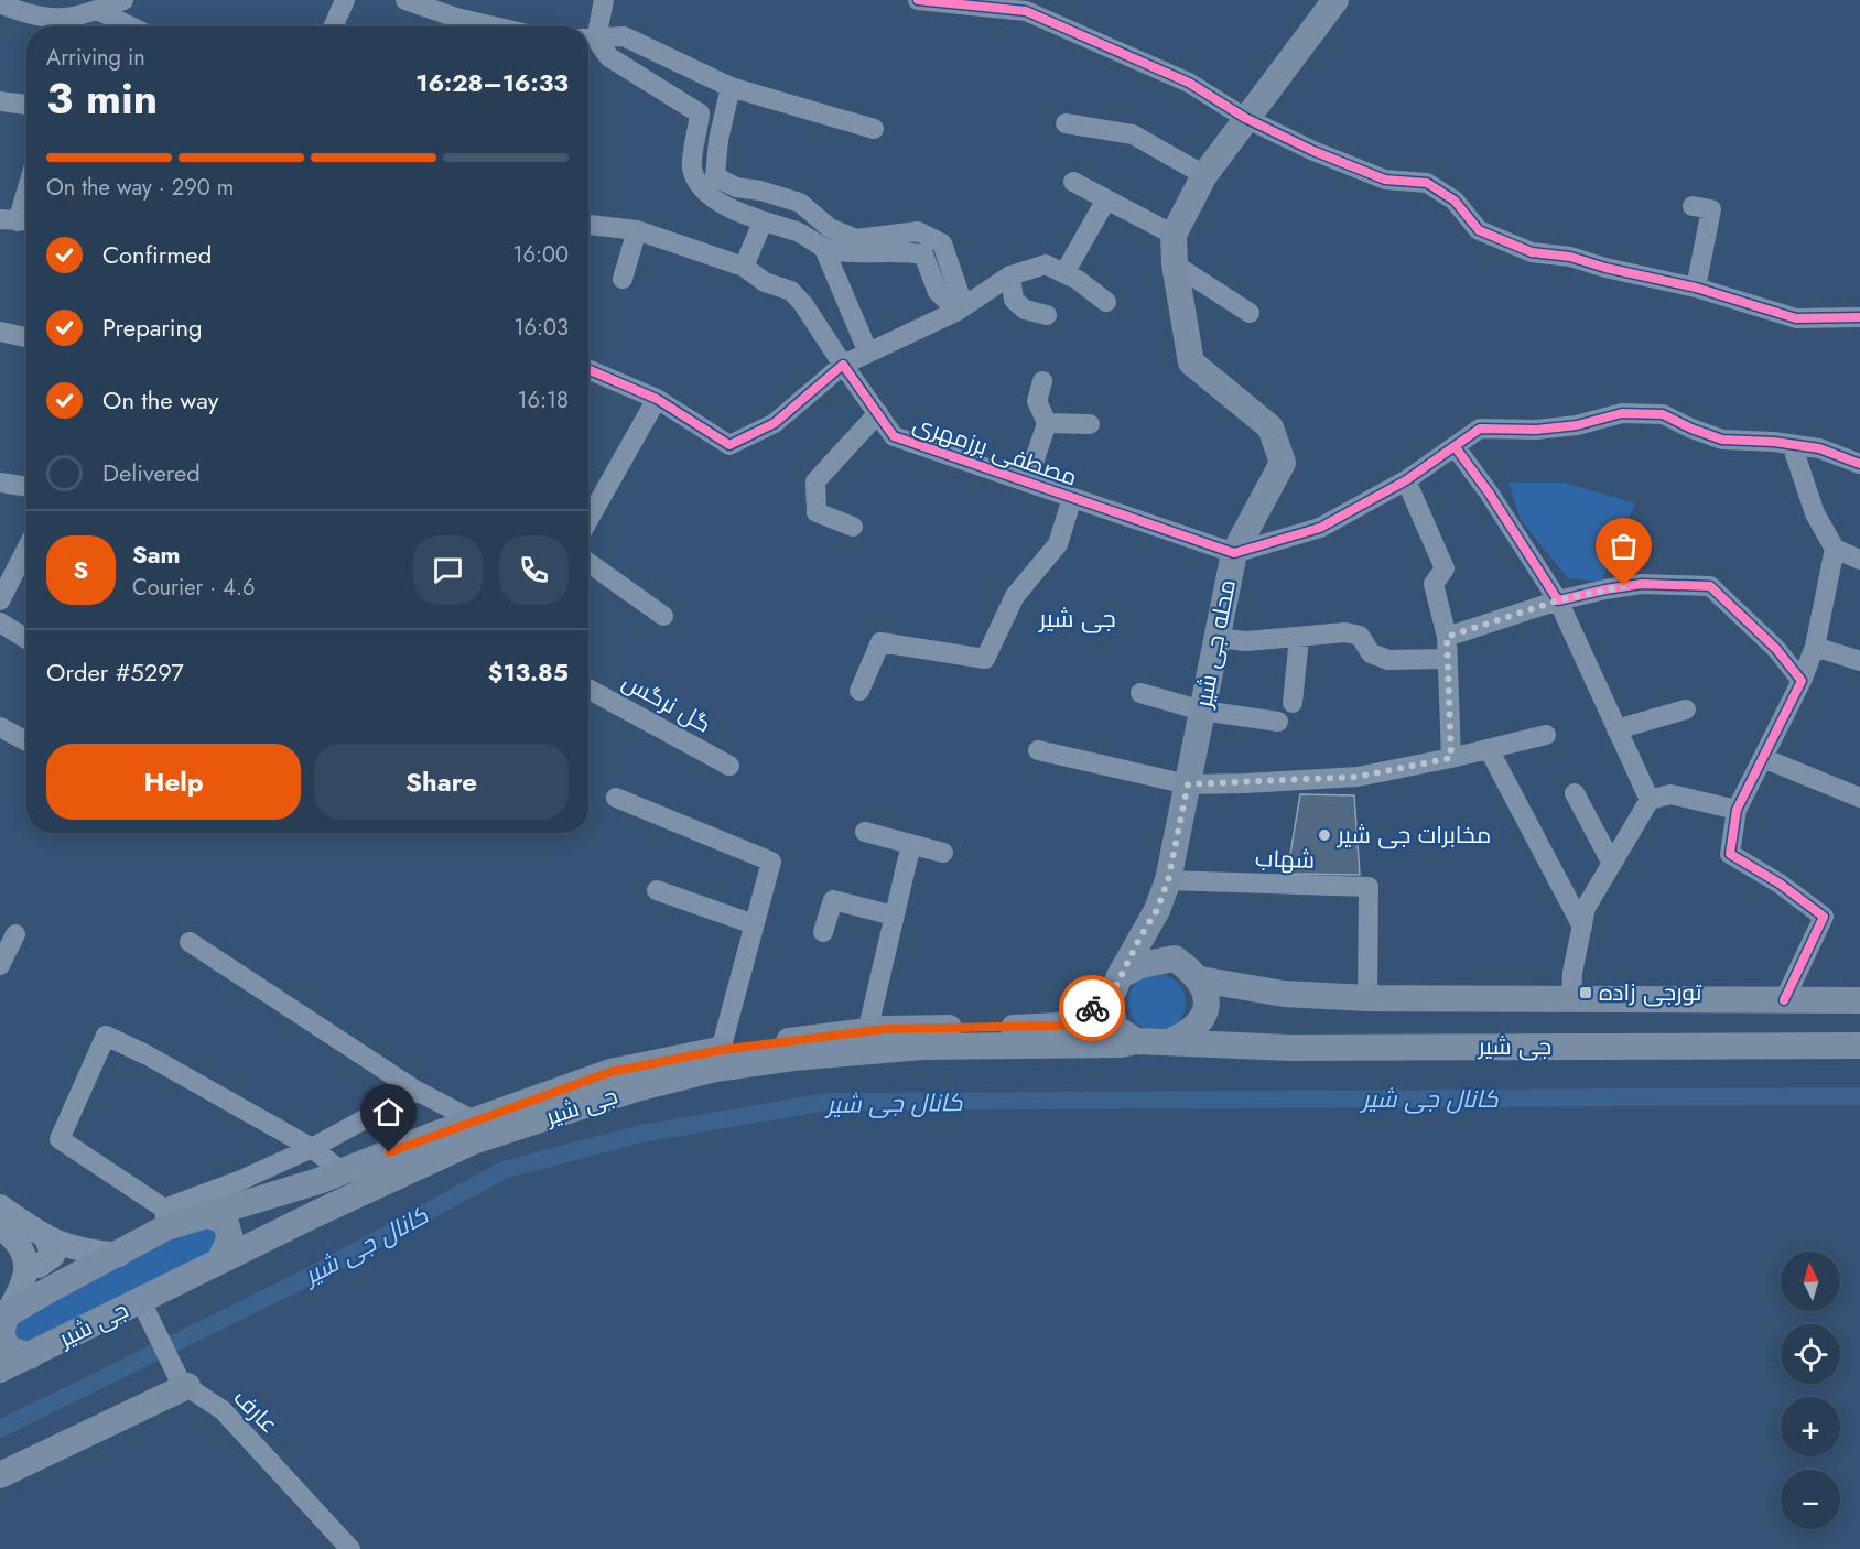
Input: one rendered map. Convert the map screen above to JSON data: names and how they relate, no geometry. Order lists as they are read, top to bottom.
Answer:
{
  "streets": {
    "main road": ["محله جی شیر", "جی شیر"],
    "street": [
      "مصطفی برزمهری",
      "گل نرگس",
      "شهاب",
      "عارف"
    ]
  },
  "crossings": [
    ["مصطفی برزمهری", "محله جی شیر"],
    ["محله جی شیر", "شهاب"],
    ["محله جی شیر", "جی شیر"],
    ["شهاب", "جی شیر"],
    ["جی شیر", "عارف"]
  ],
  "districts": ["جی شیر"],
  "water": ["کانال جی شیر"],
  "places": {
    "other": ["مخابرات جی شیر"],
    "transit": ["تورجی زاده"]
  },
  "north": "top",
  "page": {
    "heading": ["3 min", "Arriving in", "16:28–16:33"],
    "panel": [
      "Sam",
      "Courier · 4.6",
      "Order #5297",
      "$13.85"
    ],
    "bar": "On the way · 290 m",
    "list": [
      ["Confirmed", "16:00"],
      ["Preparing", "16:03"],
      ["On the way", "16:18"],
      "Delivered"
    ],
    "round": "S",
    "buttons": ["Help", "Share"],
    "map_buttons": ["+", "−"]
  }
}
